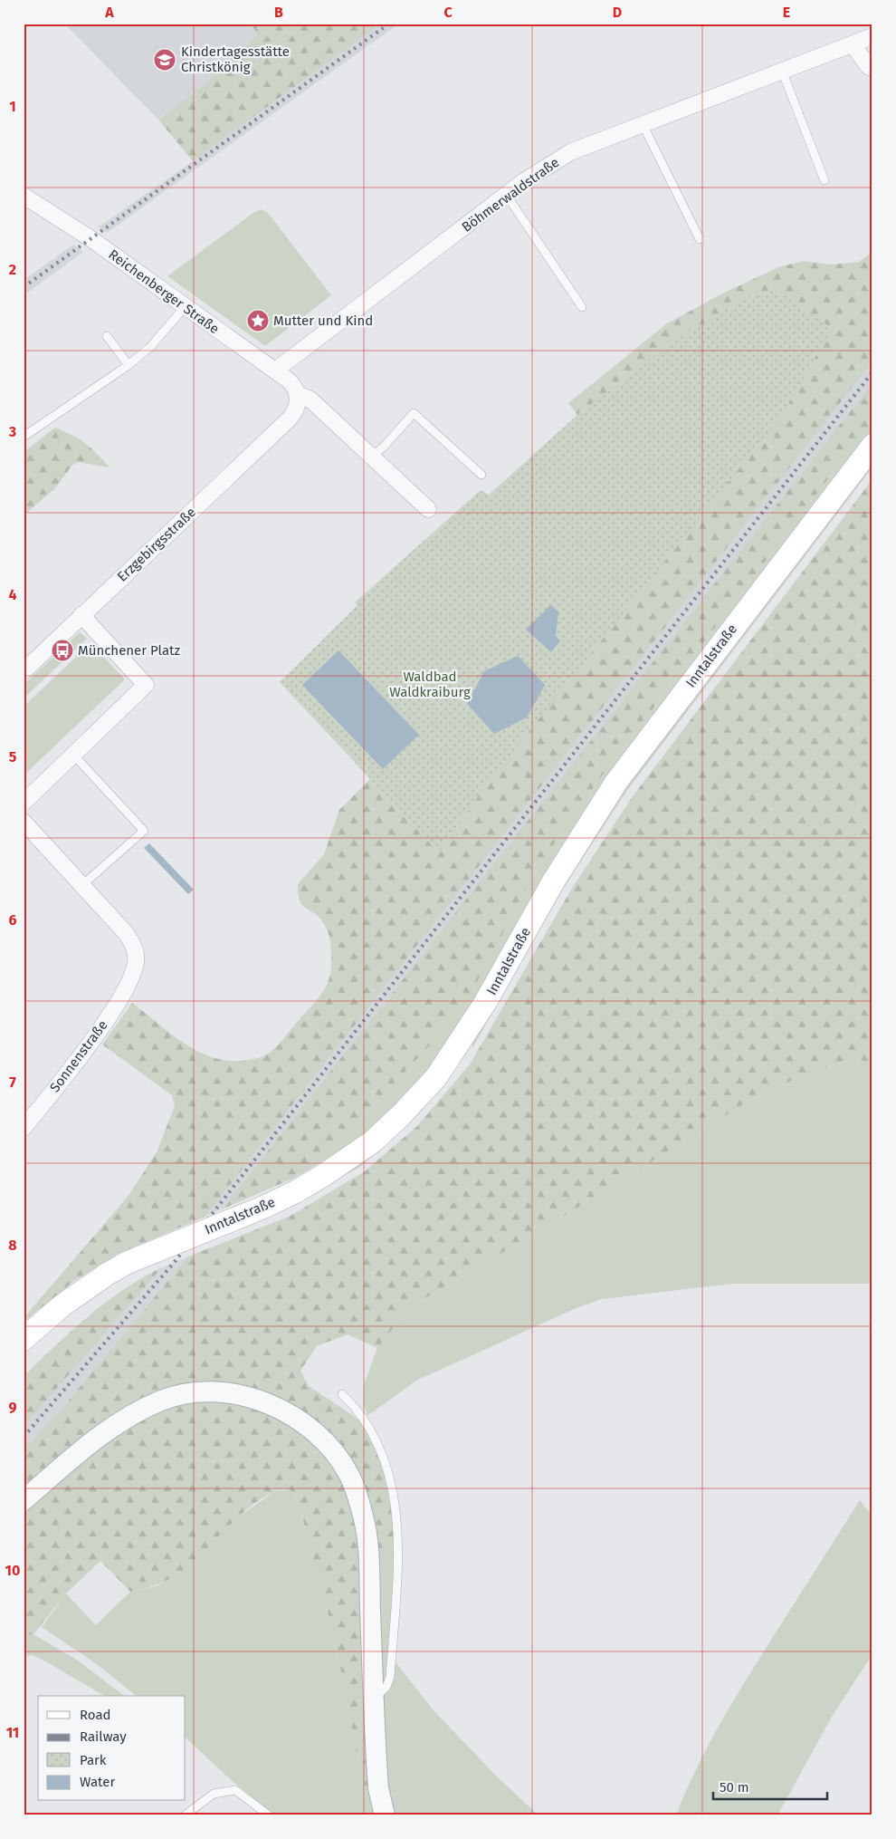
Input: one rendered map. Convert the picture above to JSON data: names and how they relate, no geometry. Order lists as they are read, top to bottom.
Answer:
{
  "streets": {
    "main road": ["Inntalstraße"],
    "street": [
      "Böhmerwaldstraße",
      "Reichenberger Straße",
      "Erzgebirgsstraße",
      "Sonnenstraße"
    ]
  },
  "crossings": [
    ["Böhmerwaldstraße", "Reichenberger Straße"],
    ["Reichenberger Straße", "Erzgebirgsstraße"]
  ],
  "parks": ["Waldbad Waldkraiburg"],
  "places": {
    "school or university": ["Kindertagesstätte Christkönig"],
    "place": ["Mutter und Kind"],
    "bus stop": ["Münchener Platz"]
  },
  "legend": [
    "Road",
    "Railway",
    "Park",
    "Water"
  ],
  "scale_bar": "50 m",
  "grid": {
    "columns": [
      "A",
      "B",
      "C",
      "D",
      "E"
    ],
    "rows": [
      "1",
      "2",
      "3",
      "4",
      "5",
      "6",
      "7",
      "8",
      "9",
      "10",
      "11"
    ]
  }
}
